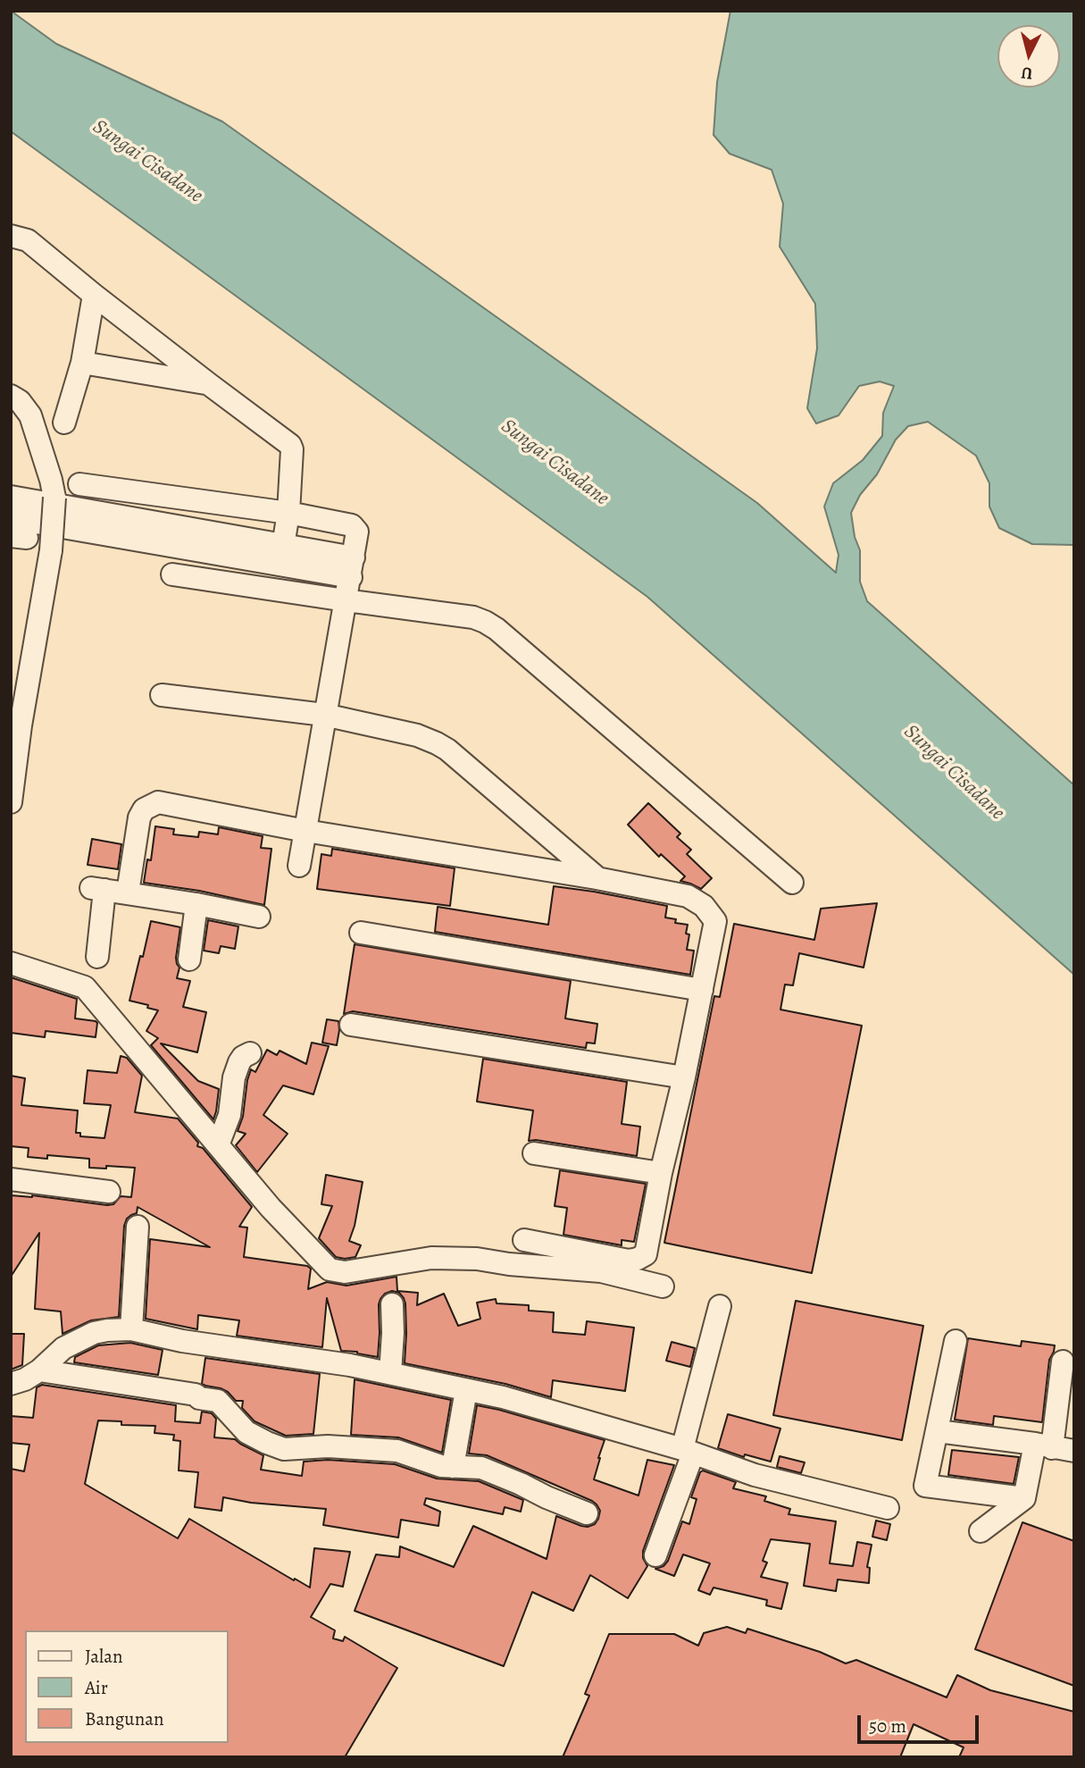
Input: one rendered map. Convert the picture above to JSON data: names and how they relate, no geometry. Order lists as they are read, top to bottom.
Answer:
{
  "water": ["Sungai Cisadane"],
  "legend": ["Jalan", "Air", "Bangunan"],
  "scale_bar": "50 m",
  "north": "bottom"
}
